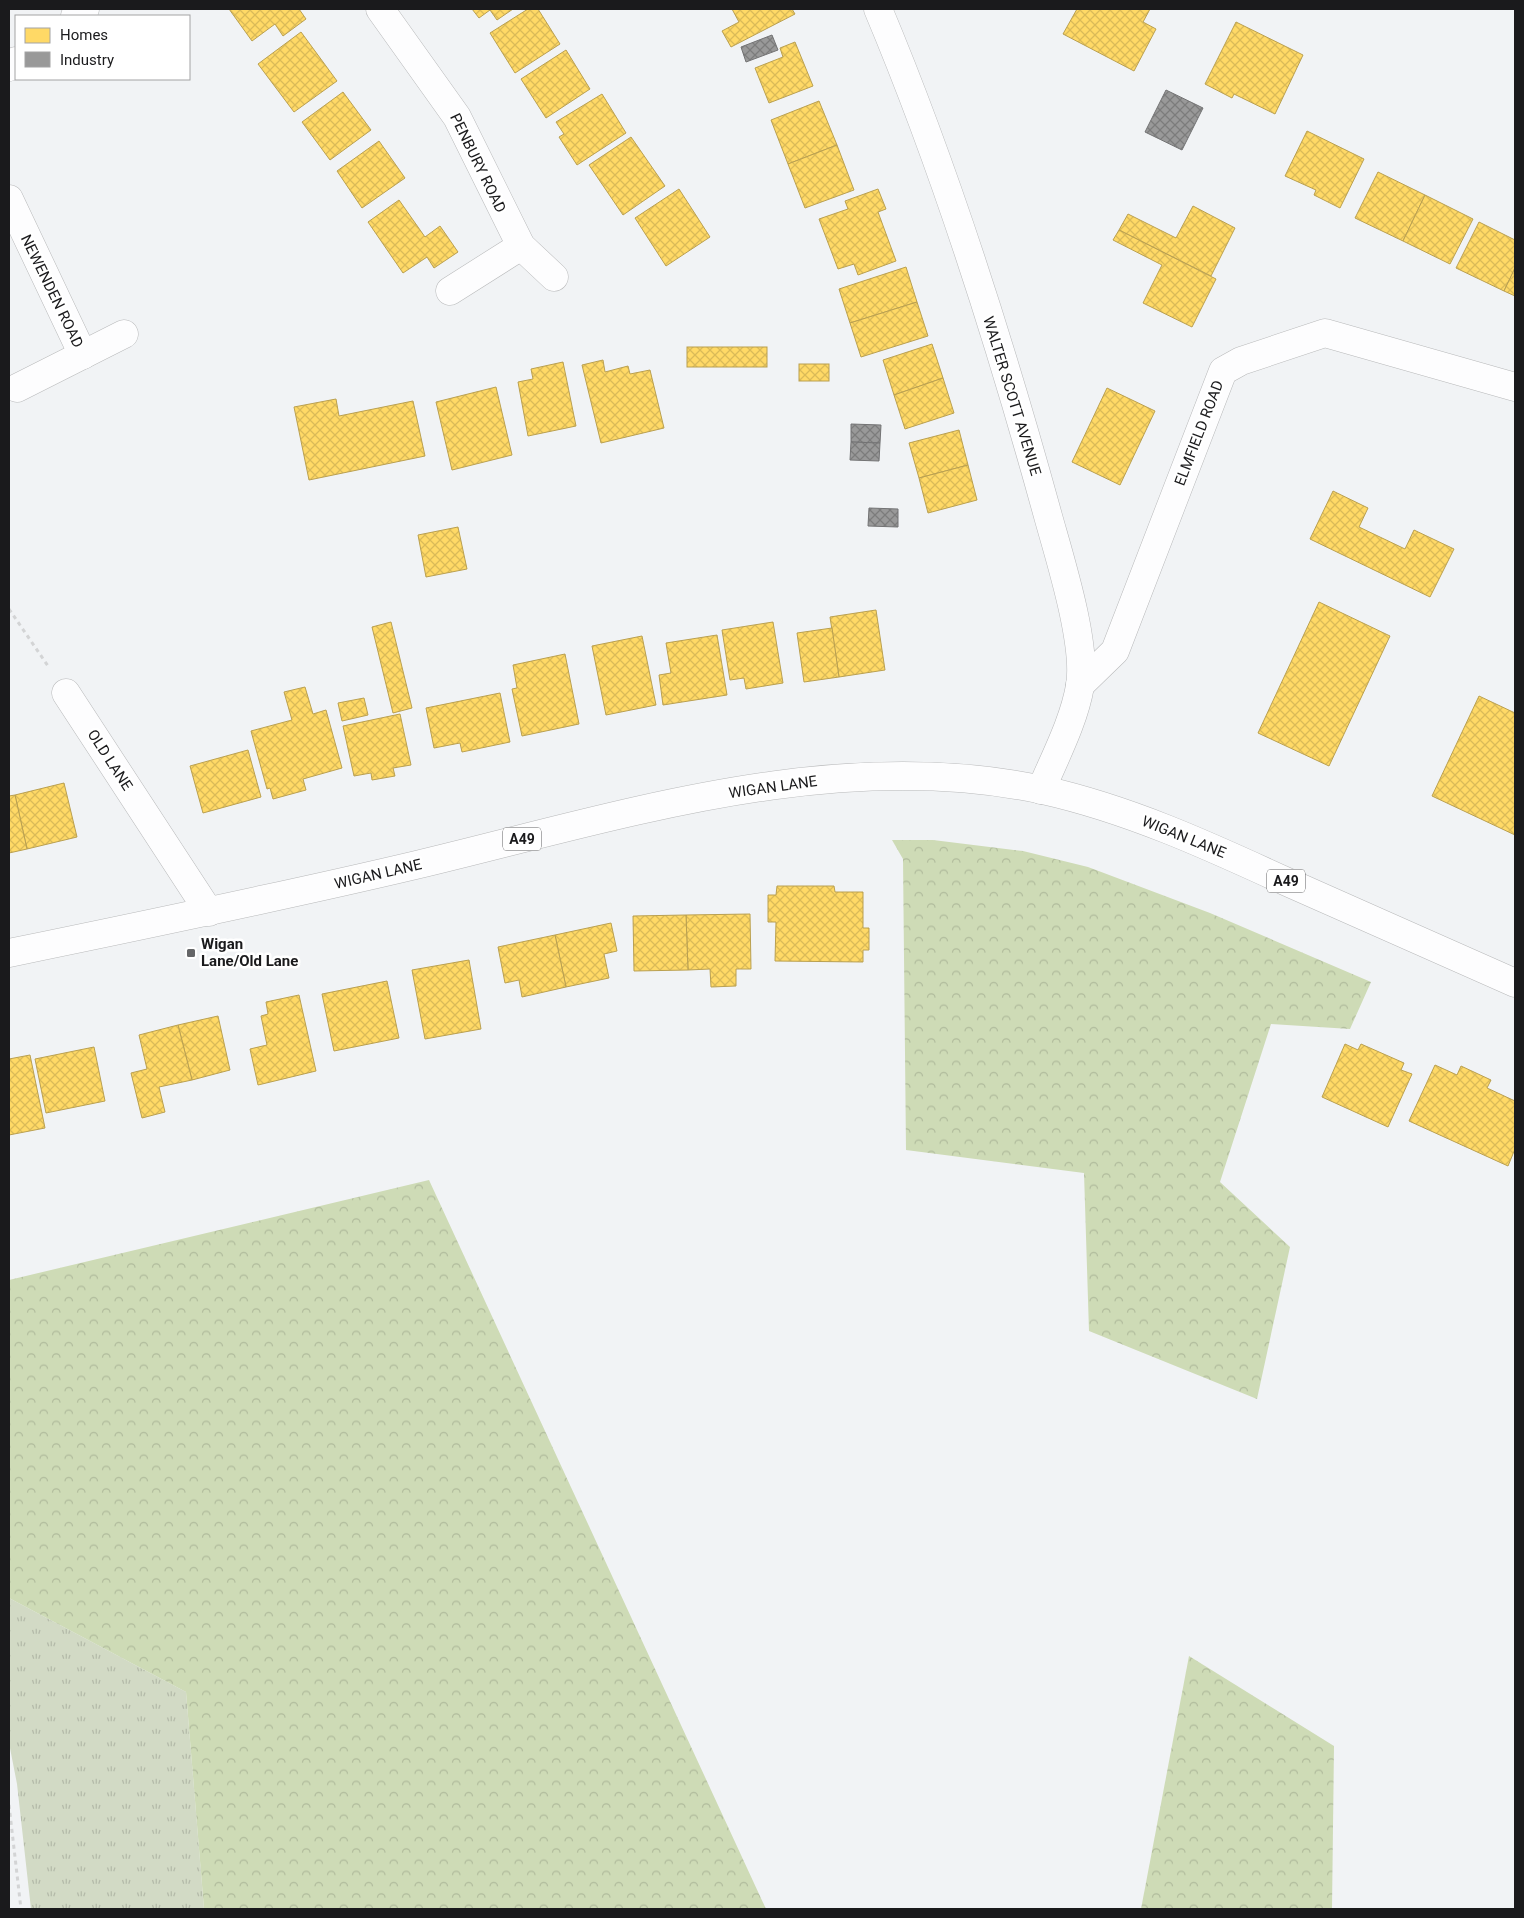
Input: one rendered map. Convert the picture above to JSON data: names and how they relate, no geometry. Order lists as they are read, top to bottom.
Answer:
{
  "streets": {
    "main road": [
      "PENBURY ROAD",
      "NEWENDEN ROAD",
      "WALTER SCOTT AVENUE",
      "ELMFIELD ROAD",
      "OLD LANE",
      "WIGAN LANE",
      "A49"
    ]
  },
  "crossings": [
    ["WALTER SCOTT AVENUE", "ELMFIELD ROAD"],
    ["WALTER SCOTT AVENUE", "WIGAN LANE"],
    ["OLD LANE", "WIGAN LANE"]
  ],
  "places": {
    "transit": ["Wigan Lane/Old Lane"]
  },
  "legend": ["Homes", "Industry"]
}
